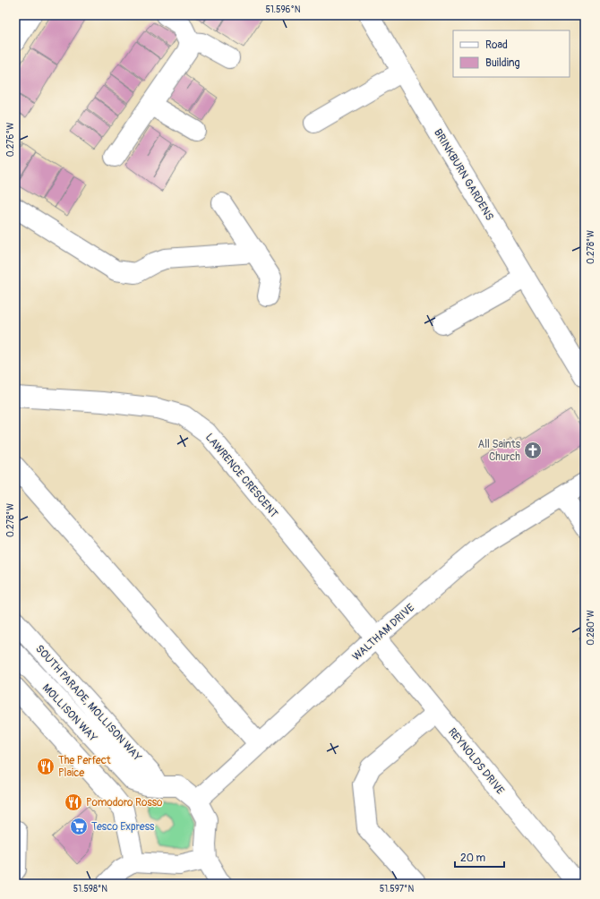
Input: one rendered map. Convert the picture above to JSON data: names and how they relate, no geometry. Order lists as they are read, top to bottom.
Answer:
{
  "streets": {
    "street": [
      "BRINKBURN GARDENS",
      "LAWRENCE CRESCENT",
      "WALTHAM DRIVE",
      "SOUTH PARADE, MOLLISON WAY",
      "MOLLISON WAY",
      "REYNOLDS DRIVE"
    ]
  },
  "crossings": [
    ["LAWRENCE CRESCENT", "WALTHAM DRIVE"],
    ["LAWRENCE CRESCENT", "REYNOLDS DRIVE"],
    ["WALTHAM DRIVE", "MOLLISON WAY"],
    ["WALTHAM DRIVE", "REYNOLDS DRIVE"],
    ["SOUTH PARADE, MOLLISON WAY", "MOLLISON WAY"]
  ],
  "places": {
    "church": ["All Saints Church"],
    "restaurant": ["The Perfect Plaice", "Pomodoro Rosso"],
    "supermarket": ["Tesco Express"]
  },
  "legend": ["Road", "Building"],
  "scale_bar": "20 m",
  "coordinates": [
    "51.596°N",
    "0.276°W",
    "0.278°W",
    "0.280°W",
    "51.598°N",
    "51.597°N"
  ]
}
